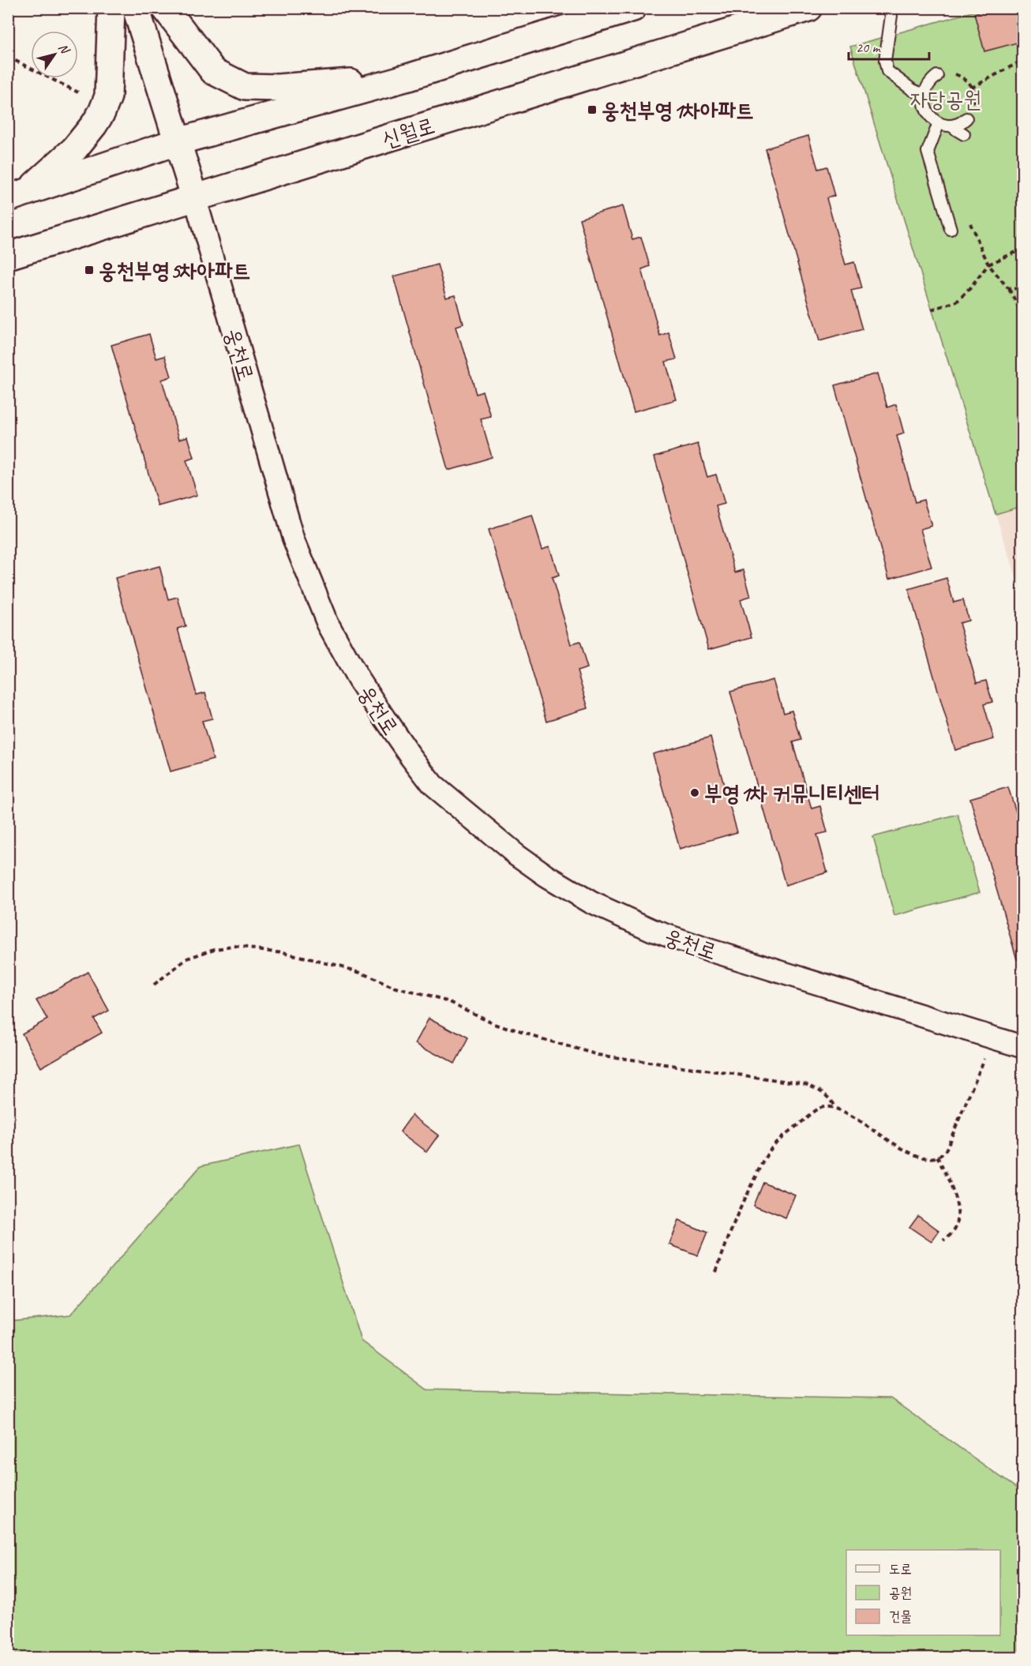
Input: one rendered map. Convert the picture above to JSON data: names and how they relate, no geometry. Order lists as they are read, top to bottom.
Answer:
{
  "streets": {
    "street": ["신월로", "웅천로"]
  },
  "crossings": [
    ["신월로", "웅천로"]
  ],
  "parks": ["자당공원"],
  "places": {
    "transit": ["웅천부영1차아파트", "웅천부영5차아파트"],
    "other": ["부영1차 커뮤니티센터"]
  },
  "legend": ["도로", "공원", "건물"],
  "scale_bar": "20 m",
  "north": "top right"
}
